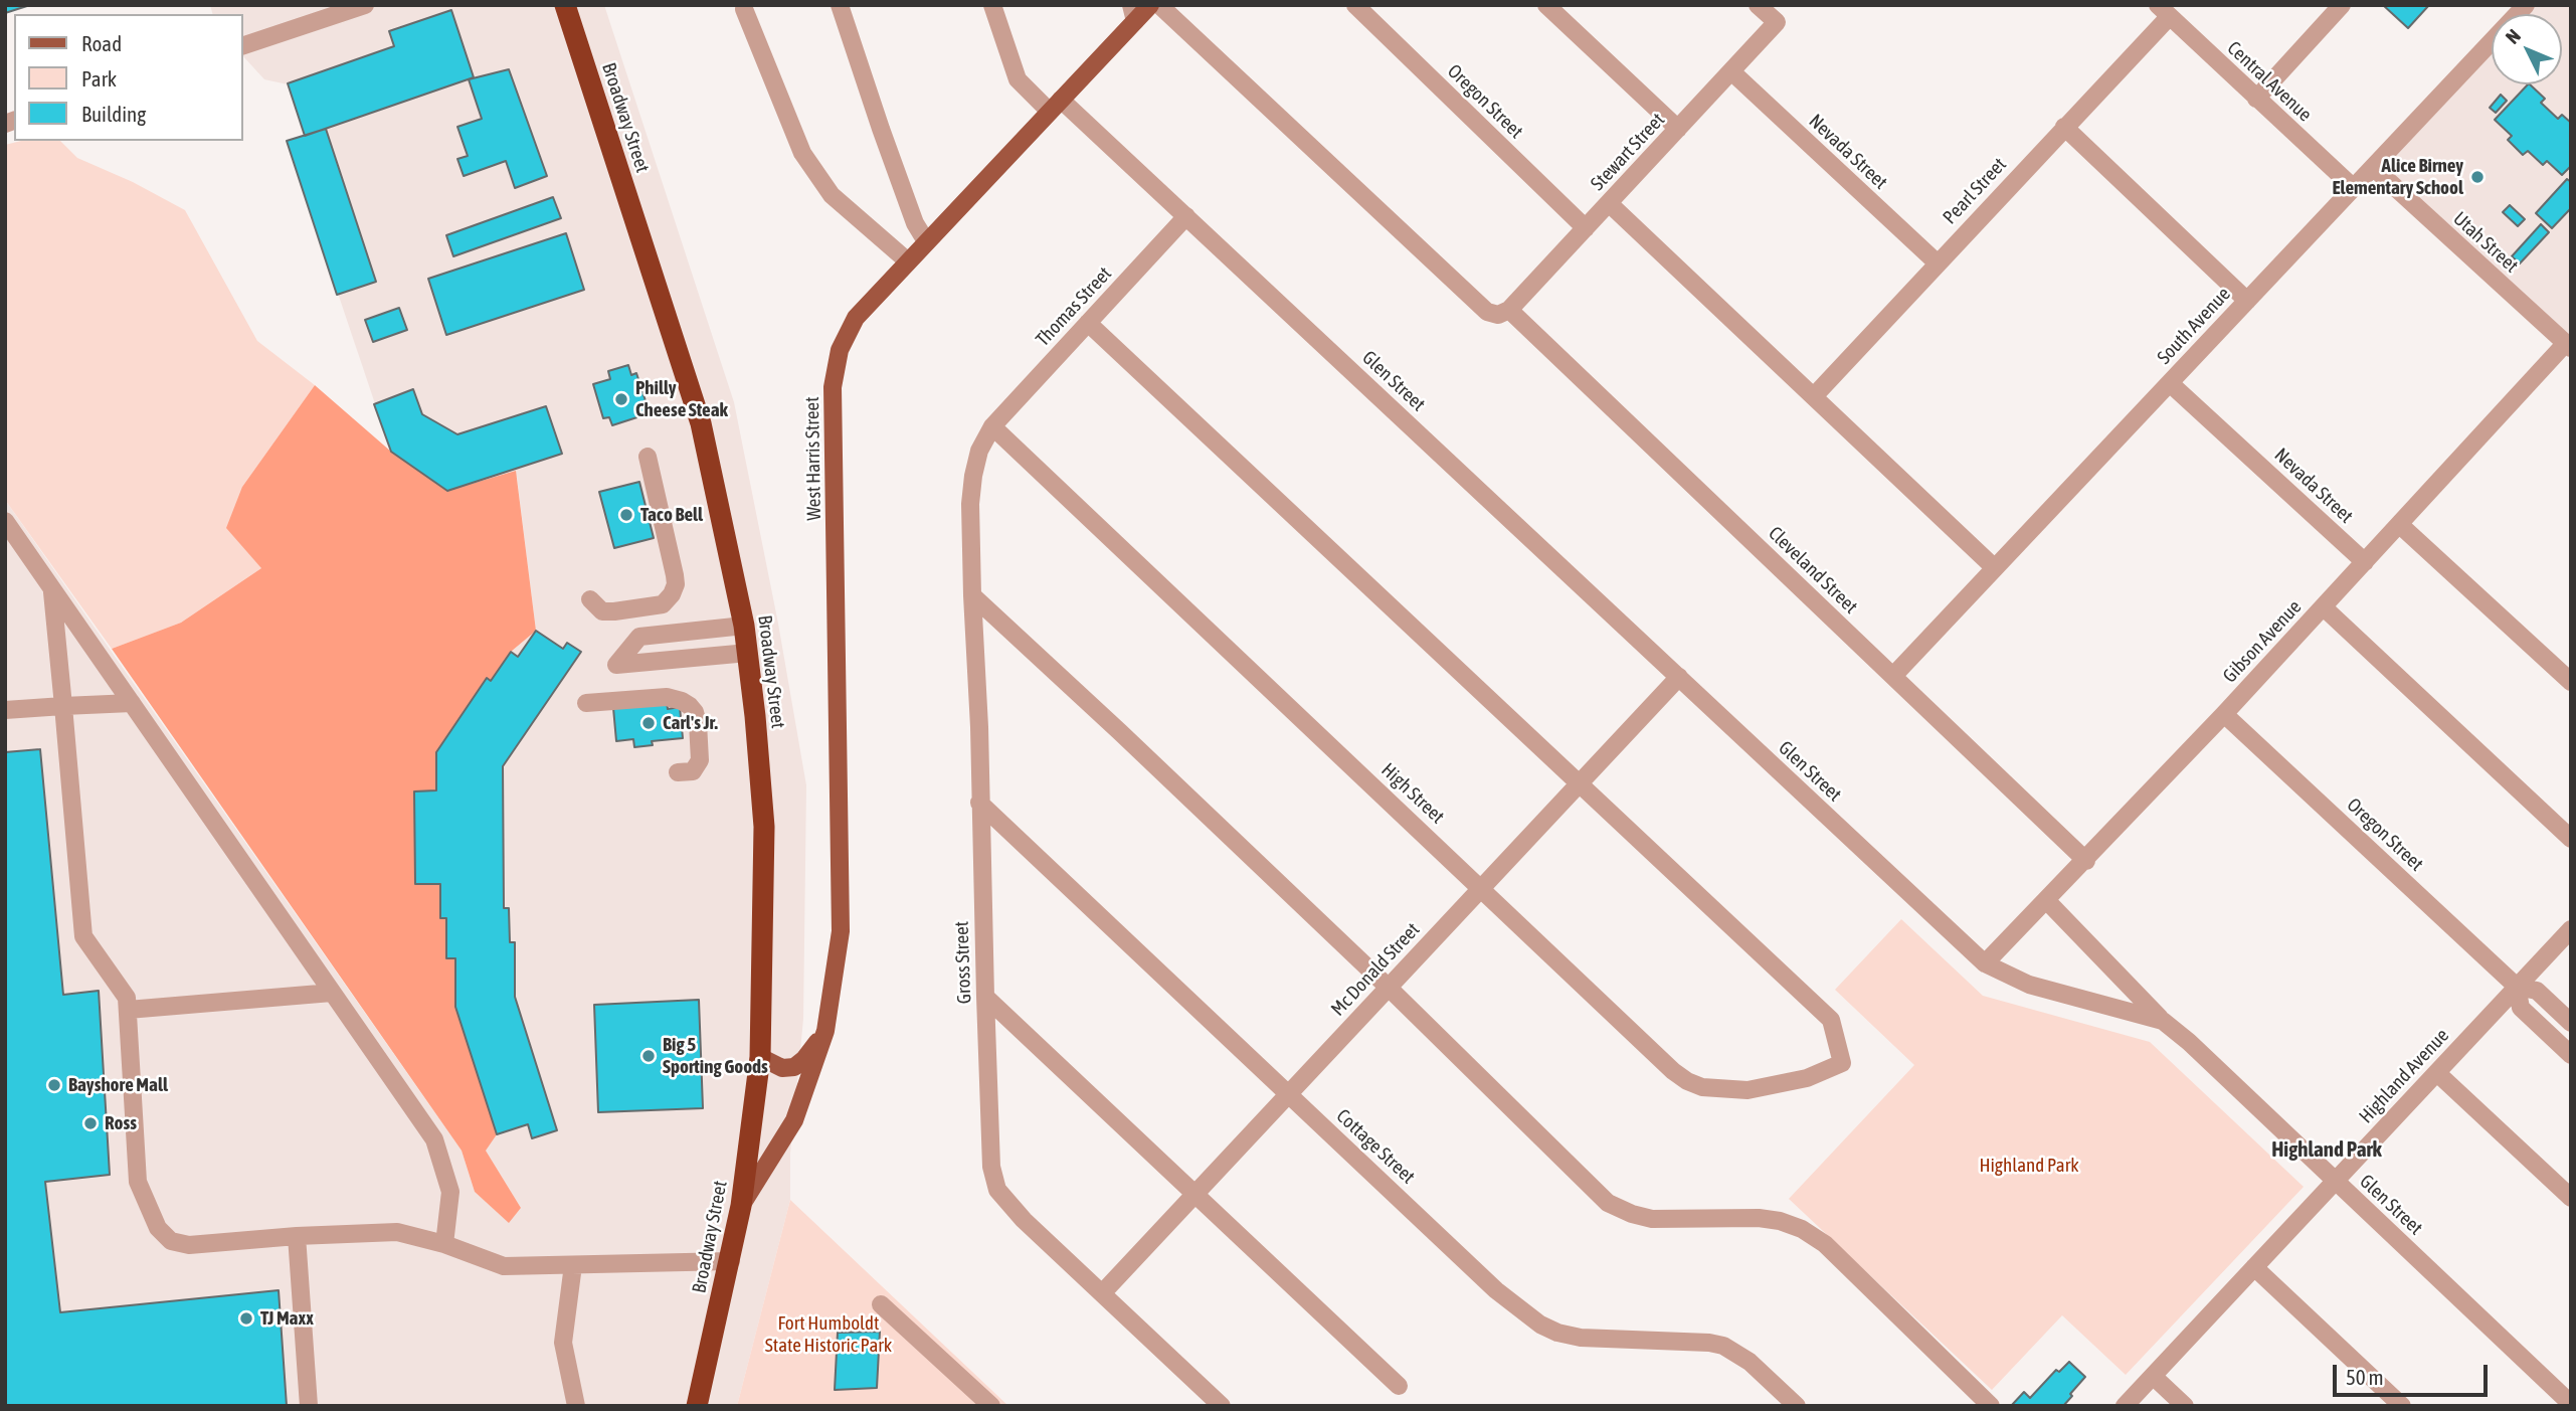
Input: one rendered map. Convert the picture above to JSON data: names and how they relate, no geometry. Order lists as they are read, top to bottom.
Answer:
{
  "streets": {
    "highway": ["Broadway Street"],
    "main road": ["West Harris Street"],
    "street": [
      "Central Avenue",
      "Oregon Street",
      "Stewart Street",
      "Nevada Street",
      "Pearl Street",
      "Utah Street",
      "Thomas Street",
      "South Avenue",
      "Glen Street",
      "Cleveland Street",
      "Gibson Avenue",
      "High Street",
      "Gross Street",
      "Mc Donald Street",
      "Highland Avenue",
      "Cottage Street"
    ]
  },
  "crossings": [
    ["Central Avenue", "Pearl Street"],
    ["Central Avenue", "South Avenue"],
    ["Oregon Street", "Stewart Street"],
    ["Oregon Street", "Gibson Avenue"],
    ["Oregon Street", "Highland Avenue"],
    ["Broadway Street", "West Harris Street"],
    ["Stewart Street", "Nevada Street"],
    ["Stewart Street", "Cleveland Street"],
    ["Nevada Street", "Pearl Street"],
    ["Nevada Street", "South Avenue"],
    ["Nevada Street", "Gibson Avenue"],
    ["Utah Street", "South Avenue"],
    ["Utah Street", "Gibson Avenue"],
    ["Thomas Street", "Glen Street"],
    ["Thomas Street", "High Street"],
    ["Thomas Street", "Gross Street"],
    ["South Avenue", "Cleveland Street"],
    ["Glen Street", "West Harris Street"],
    ["Glen Street", "Gibson Avenue"],
    ["Glen Street", "Mc Donald Street"],
    ["Glen Street", "Highland Avenue"],
    ["Cleveland Street", "Gibson Avenue"],
    ["High Street", "Gross Street"],
    ["High Street", "Mc Donald Street"],
    ["Gross Street", "Mc Donald Street"],
    ["Gross Street", "Cottage Street"],
    ["Mc Donald Street", "Cottage Street"]
  ],
  "districts": ["Highland Park"],
  "parks": ["Highland Park", "Fort Humboldt State Historic Park"],
  "places": [
    "Alice Birney Elementary School",
    "Philly Cheese Steak",
    "Taco Bell",
    "Carl's Jr.",
    "Big 5 Sporting Goods",
    "Bayshore Mall",
    "Ross",
    "TJ Maxx"
  ],
  "legend": ["Road", "Park", "Building"],
  "scale_bar": "50 m",
  "north": "top left"
}
